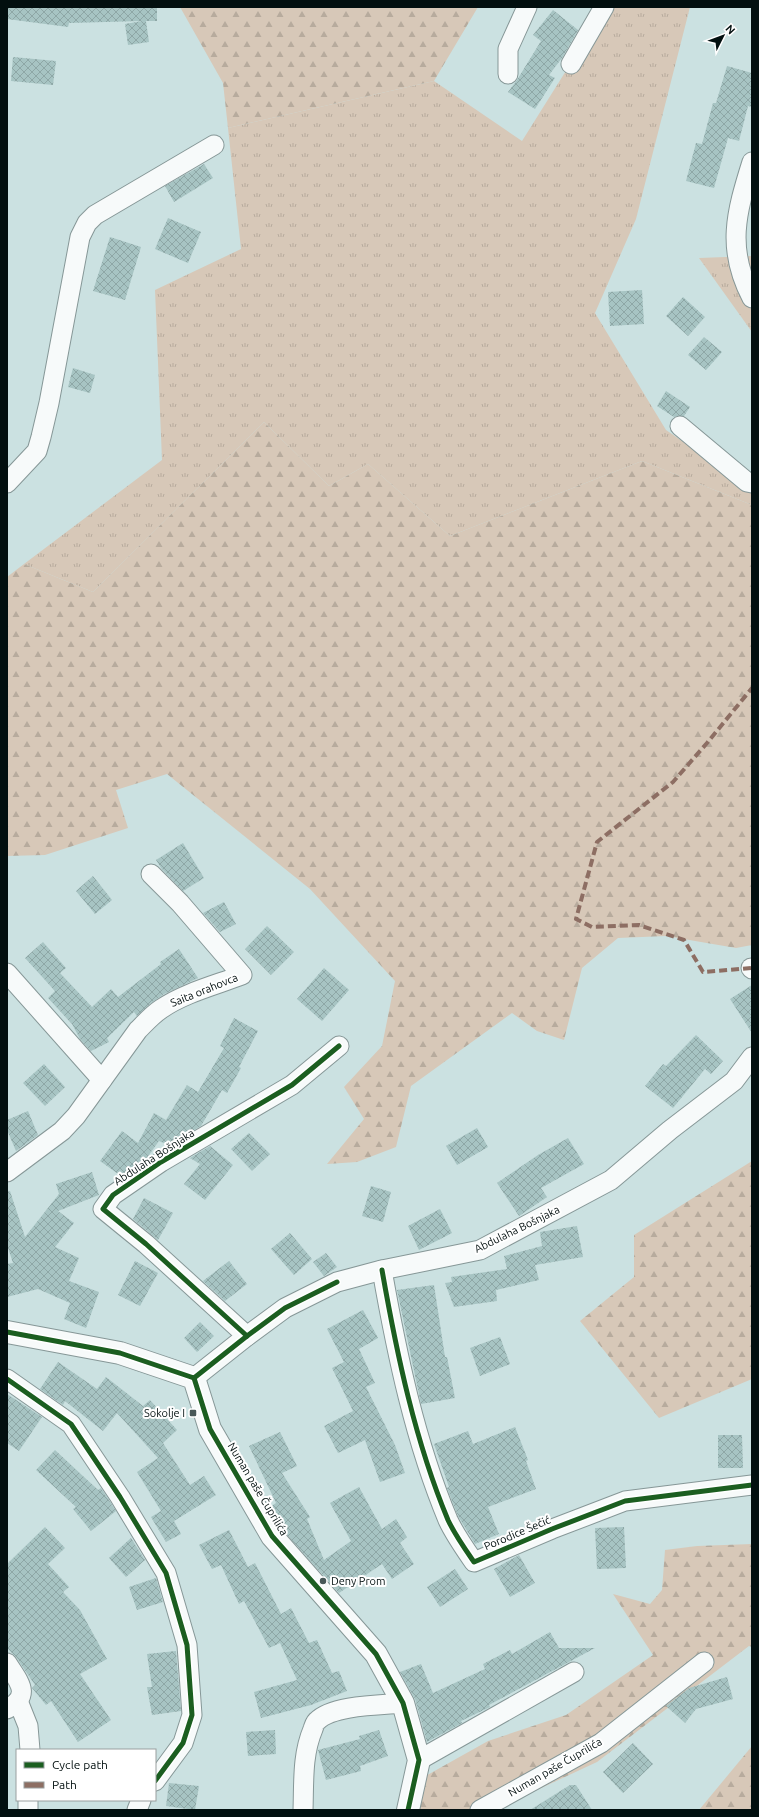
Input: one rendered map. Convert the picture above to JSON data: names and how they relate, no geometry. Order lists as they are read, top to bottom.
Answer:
{
  "streets": {
    "street": [
      "Saita orahovca",
      "Abdulaha Bošnjaka",
      "Numan paše Čuprilića",
      "Porodice Šečić"
    ]
  },
  "crossings": [
    ["Abdulaha Bošnjaka", "Numan paše Čuprilića"],
    ["Abdulaha Bošnjaka", "Porodice Šečić"]
  ],
  "places": {
    "transit": ["Sokolje I"],
    "other": ["Deny Prom"]
  },
  "legend": ["Cycle path", "Path"],
  "north": "top right"
}
